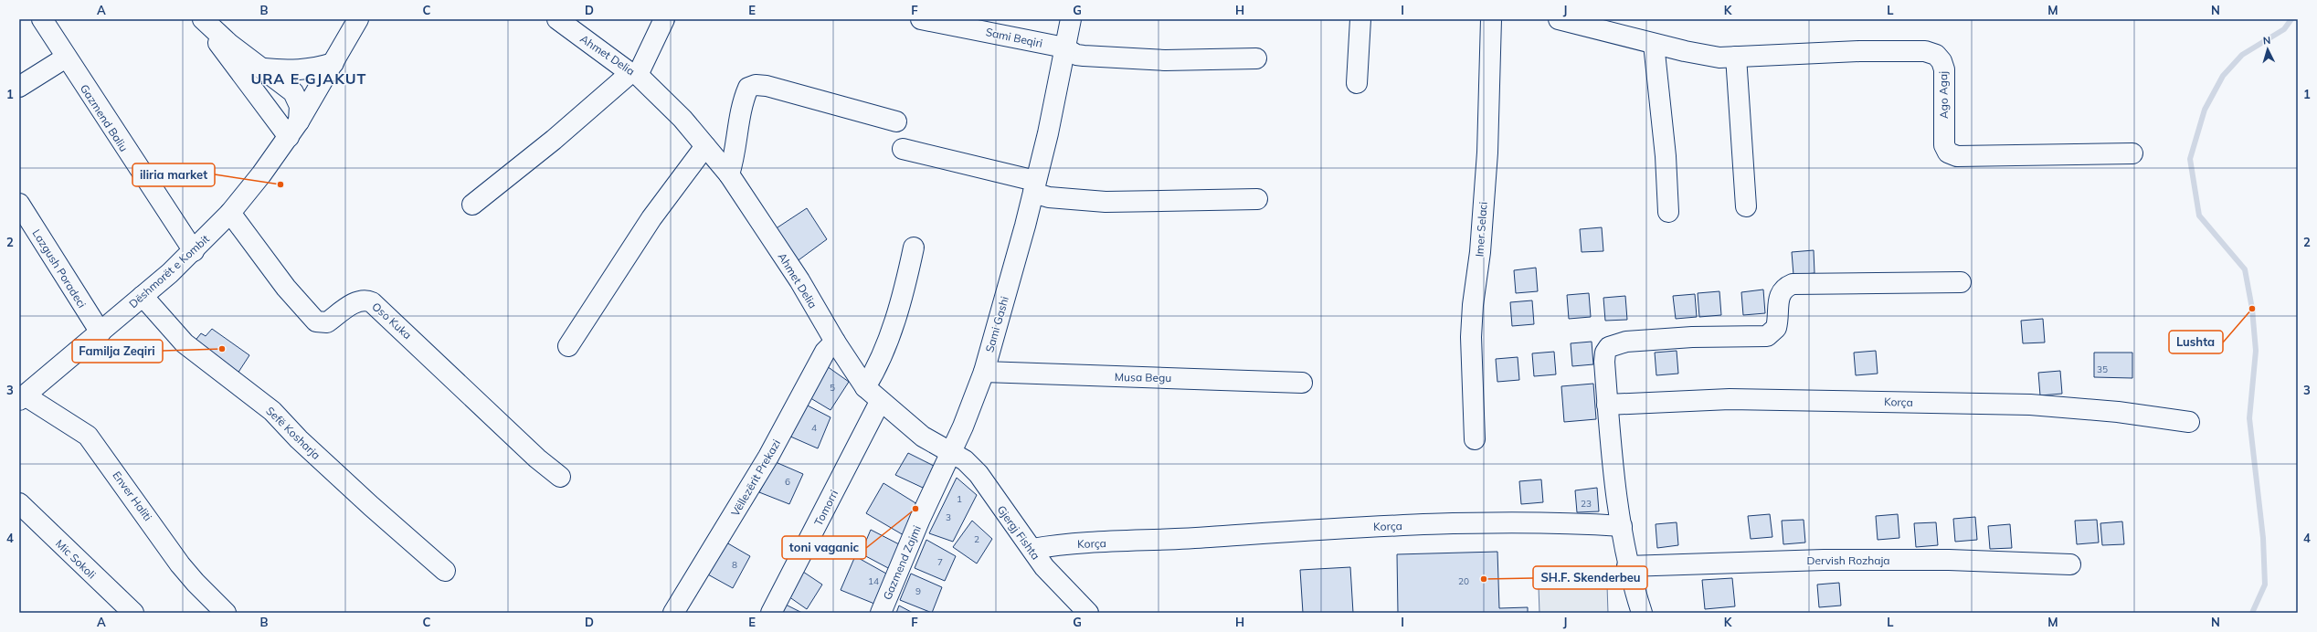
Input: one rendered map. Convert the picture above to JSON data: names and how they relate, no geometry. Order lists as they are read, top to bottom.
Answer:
{
  "streets": {
    "street": [
      "Sami Beqiri",
      "Ahmet Delia",
      "Ago Agaj",
      "Gazmend Baliu",
      "Imer Selaci",
      "Lazgush Poradeci",
      "Dëshmorët e Kombit",
      "Oso Kuka",
      "Sami Gashi",
      "Musa Begu",
      "Korça",
      "Sefë Kosharja",
      "Vëllezërit Prekazi",
      "Enver Haliti",
      "Tomorri",
      "Gjergj Fishta",
      "Mic Sokoli",
      "Dervish Rozhaja",
      "Gazmend Zajmi"
    ]
  },
  "crossings": [
    ["Sami Beqiri", "Sami Gashi"],
    ["Ahmet Delia", "Sami Gashi"],
    ["Ahmet Delia", "Vëllezërit Prekazi"],
    ["Ahmet Delia", "Tomorri"],
    ["Ahmet Delia", "Gjergj Fishta"],
    ["Ahmet Delia", "Gazmend Zajmi"],
    ["Gazmend Baliu", "Dëshmorët e Kombit"],
    ["Lazgush Poradeci", "Dëshmorët e Kombit"],
    ["Dëshmorët e Kombit", "Oso Kuka"],
    ["Dëshmorët e Kombit", "Sefë Kosharja"],
    ["Dëshmorët e Kombit", "Enver Haliti"],
    ["Sami Gashi", "Musa Begu"],
    ["Sami Gashi", "Gjergj Fishta"],
    ["Sami Gashi", "Gazmend Zajmi"],
    ["Korça", "Gjergj Fishta"],
    ["Gjergj Fishta", "Gazmend Zajmi"]
  ],
  "districts": ["URA E GJAKUT"],
  "places": [
    "iliria market",
    "Lushta",
    "Familja Zeqiri",
    "toni vaganic",
    "SH.F. Skenderbeu"
  ],
  "house_numbers": [
    "35",
    "5",
    "4",
    "6",
    "1",
    "23",
    "3",
    "2",
    "7",
    "8",
    "14",
    "20",
    "9"
  ],
  "north": "top",
  "grid": {
    "columns": [
      "A",
      "B",
      "C",
      "D",
      "E",
      "F",
      "G",
      "H",
      "I",
      "J",
      "K",
      "L",
      "M",
      "N"
    ],
    "rows": [
      "1",
      "2",
      "3",
      "4"
    ]
  }
}
